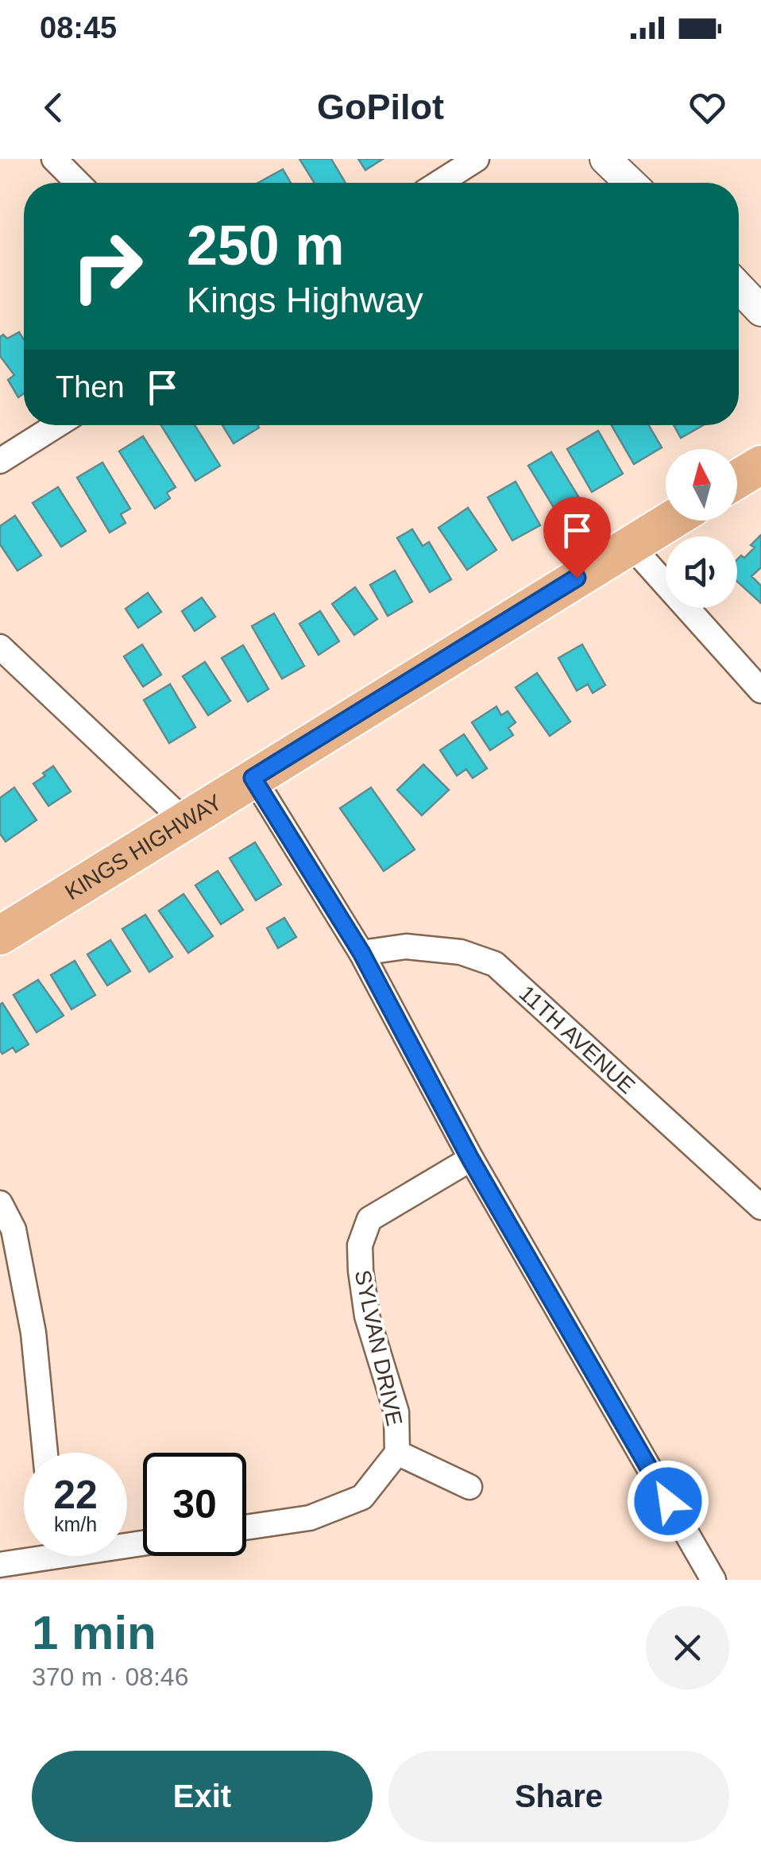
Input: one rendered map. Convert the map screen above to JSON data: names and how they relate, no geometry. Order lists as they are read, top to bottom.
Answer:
{
  "streets": {
    "main road": ["KINGS HIGHWAY"],
    "street": ["11TH AVENUE", "SYLVAN DRIVE"]
  },
  "north": "top",
  "page": {
    "status": "08:45",
    "header": "GoPilot",
    "turn": ["250 m", "Kings Highway"],
    "then": "Then",
    "speed": "22 km/h",
    "limit": "30",
    "heading": ["1 min", "370 m · 08:46"],
    "buttons": ["Exit", "Share"]
  }
}
